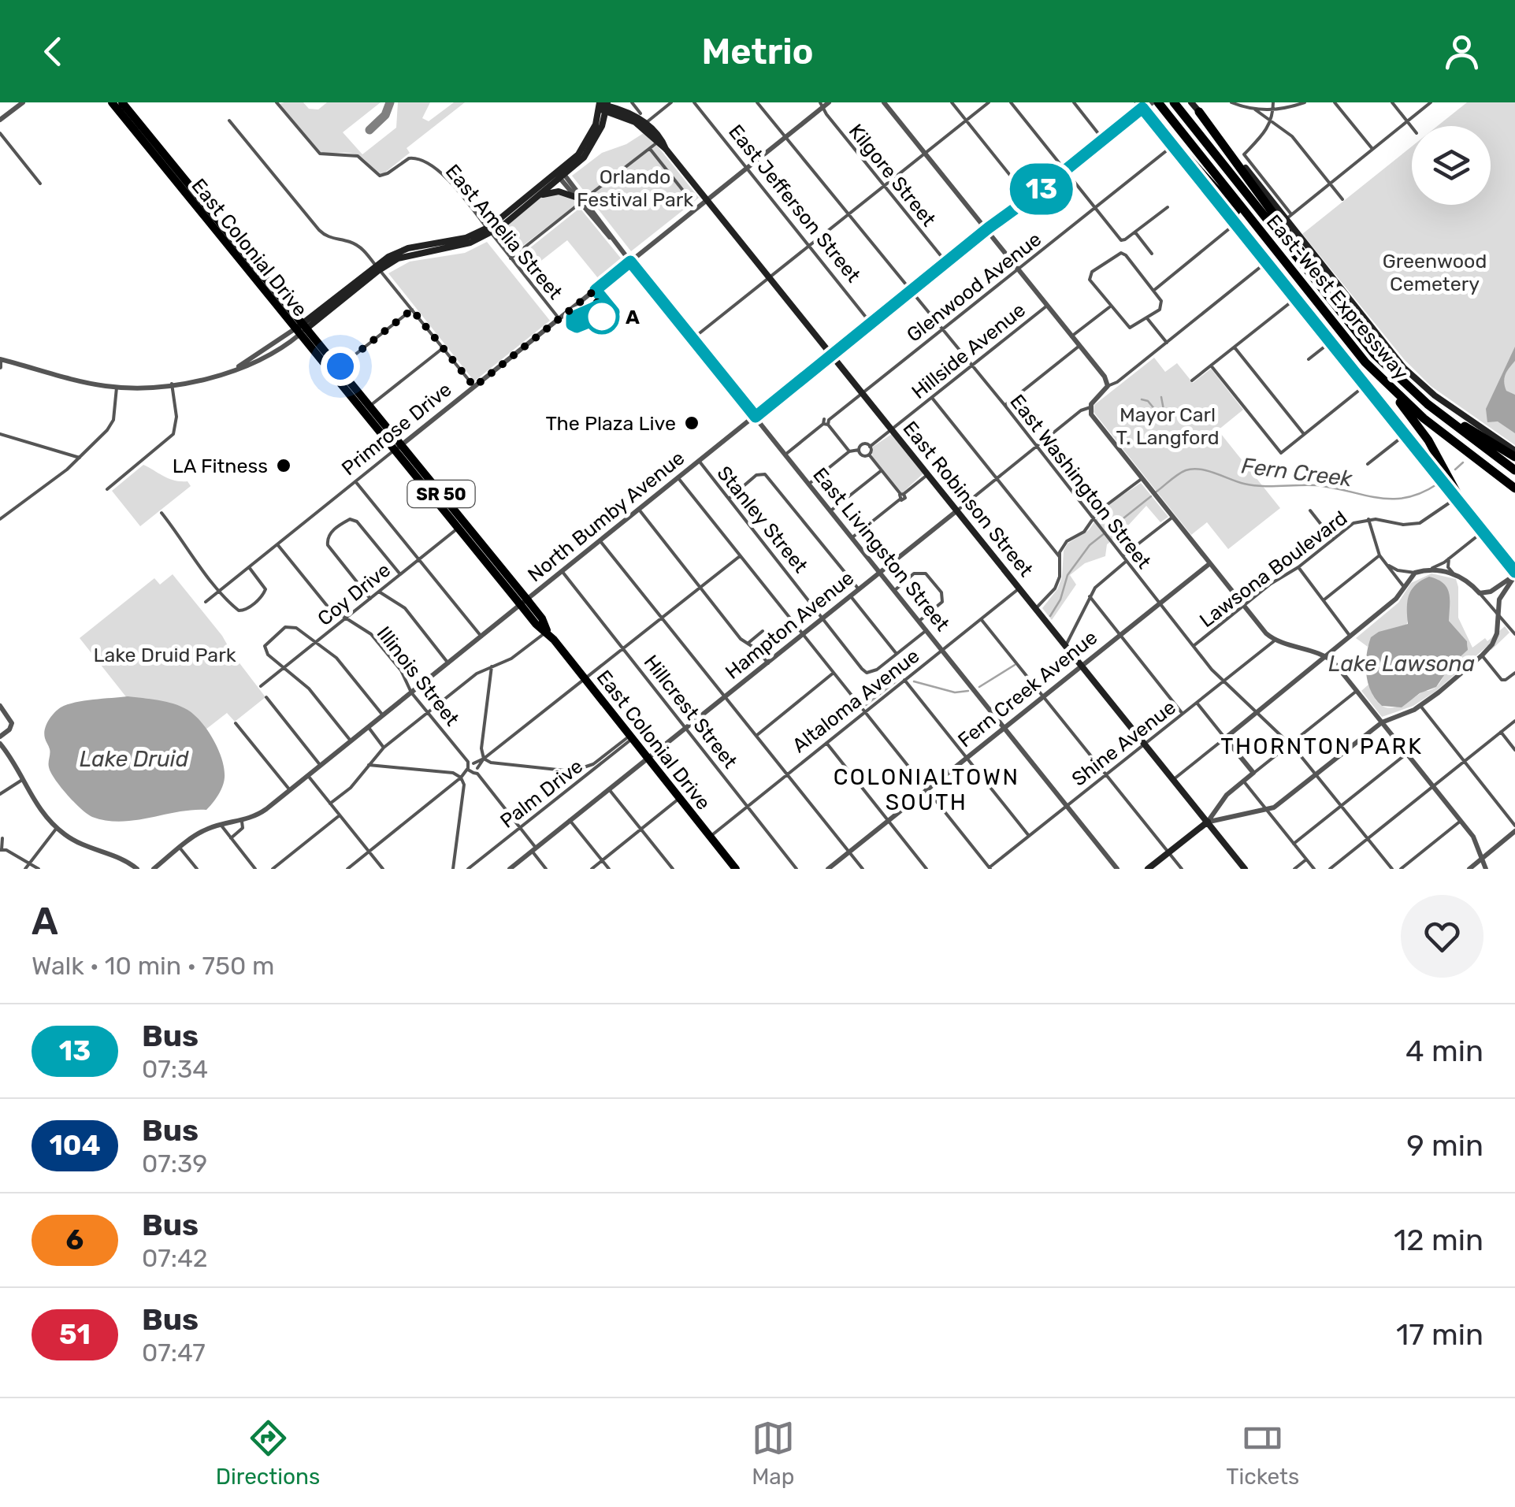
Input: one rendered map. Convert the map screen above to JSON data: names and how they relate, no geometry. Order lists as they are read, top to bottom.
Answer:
{
  "streets": {
    "highway": ["East Colonial Drive", "East-West Expressway", "SR 50"],
    "main road": ["East Robinson Street"],
    "street": [
      "Kilgore Street",
      "East Jefferson Street",
      "East Amelia Street",
      "Glenwood Avenue",
      "Hillside Avenue",
      "Primrose Drive",
      "East Washington Street",
      "North Bumby Avenue",
      "Stanley Street",
      "East Livingston Street",
      "Lawsona Boulevard",
      "Coy Drive",
      "Hampton Avenue",
      "Illinois Street",
      "Fern Creek Avenue",
      "Altaloma Avenue",
      "Hillcrest Street",
      "Shine Avenue",
      "Palm Drive"
    ]
  },
  "crossings": [
    ["Kilgore Street", "Primrose Drive"],
    ["Kilgore Street", "North Bumby Avenue"],
    ["East Jefferson Street", "Primrose Drive"],
    ["East Jefferson Street", "North Bumby Avenue"],
    ["East Amelia Street", "Primrose Drive"],
    ["East Colonial Drive", "Primrose Drive"],
    ["East Colonial Drive", "North Bumby Avenue"],
    ["East Colonial Drive", "Coy Drive"],
    ["East Colonial Drive", "Hampton Avenue"],
    ["East Colonial Drive", "Altaloma Avenue"],
    ["East Colonial Drive", "Palm Drive"],
    ["Glenwood Avenue", "East Washington Street"],
    ["Glenwood Avenue", "East Robinson Street"],
    ["Glenwood Avenue", "East Livingston Street"],
    ["East-West Expressway", "North Bumby Avenue"],
    ["Hillside Avenue", "East Washington Street"],
    ["Hillside Avenue", "East Robinson Street"],
    ["Primrose Drive", "East Washington Street"],
    ["Primrose Drive", "East Robinson Street"],
    ["Primrose Drive", "East Livingston Street"],
    ["Primrose Drive", "Illinois Street"],
    ["East Washington Street", "North Bumby Avenue"],
    ["East Washington Street", "Lawsona Boulevard"],
    ["East Washington Street", "Hampton Avenue"],
    ["East Washington Street", "Fern Creek Avenue"],
    ["East Washington Street", "Shine Avenue"],
    ["East Robinson Street", "North Bumby Avenue"],
    ["East Robinson Street", "Hampton Avenue"],
    ["East Robinson Street", "Fern Creek Avenue"],
    ["East Robinson Street", "Altaloma Avenue"],
    ["East Robinson Street", "Shine Avenue"],
    ["North Bumby Avenue", "Stanley Street"],
    ["North Bumby Avenue", "East Livingston Street"],
    ["North Bumby Avenue", "Illinois Street"],
    ["North Bumby Avenue", "Hillcrest Street"],
    ["Stanley Street", "Hampton Avenue"],
    ["East Livingston Street", "Hampton Avenue"],
    ["East Livingston Street", "Fern Creek Avenue"],
    ["East Livingston Street", "Altaloma Avenue"],
    ["East Livingston Street", "Shine Avenue"],
    ["Coy Drive", "Illinois Street"],
    ["Hampton Avenue", "Hillcrest Street"],
    ["Altaloma Avenue", "Hillcrest Street"]
  ],
  "districts": ["THORNTON PARK", "COLONIALTOWN SOUTH"],
  "water": ["Fern Creek", "Lake Lawsona", "Lake Druid"],
  "parks": [
    "Orlando Festival Park",
    "Greenwood Cemetery",
    "Mayor Carl T. Langford",
    "Lake Druid Park"
  ],
  "places": ["A", "The Plaza Live", "LA Fitness"],
  "lines": ["bus line 13"],
  "page": {
    "header": "Metrio",
    "on_map": "13",
    "heading": ["A", "Walk · 10 min · 750 m"],
    "list": [
      {
        "mark": "13",
        "name": "Bus",
        "note": "07:34",
        "value": "4 min"
      },
      {
        "mark": "104",
        "name": "Bus",
        "note": "07:39",
        "value": "9 min"
      },
      {
        "mark": "6",
        "name": "Bus",
        "note": "07:42",
        "value": "12 min"
      },
      {
        "mark": "51",
        "name": "Bus",
        "note": "07:47",
        "value": "17 min"
      }
    ],
    "tabs": ["Directions", "Map", "Tickets"]
  }
}
